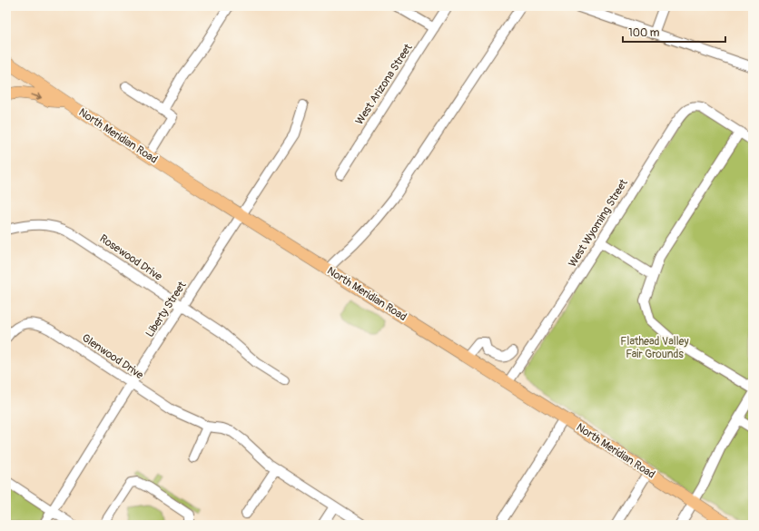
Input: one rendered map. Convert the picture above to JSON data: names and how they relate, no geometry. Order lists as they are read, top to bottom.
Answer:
{
  "streets": {
    "main road": ["North Meridian Road"],
    "street": [
      "West Arizona Street",
      "West Wyoming Street",
      "Rosewood Drive",
      "Liberty Street",
      "Glenwood Drive"
    ]
  },
  "crossings": [
    ["North Meridian Road", "West Wyoming Street"],
    ["North Meridian Road", "Liberty Street"],
    ["Rosewood Drive", "Liberty Street"],
    ["Liberty Street", "Glenwood Drive"]
  ],
  "parks": ["Flathead Valley Fair Grounds"],
  "scale_bar": "100 m"
}
